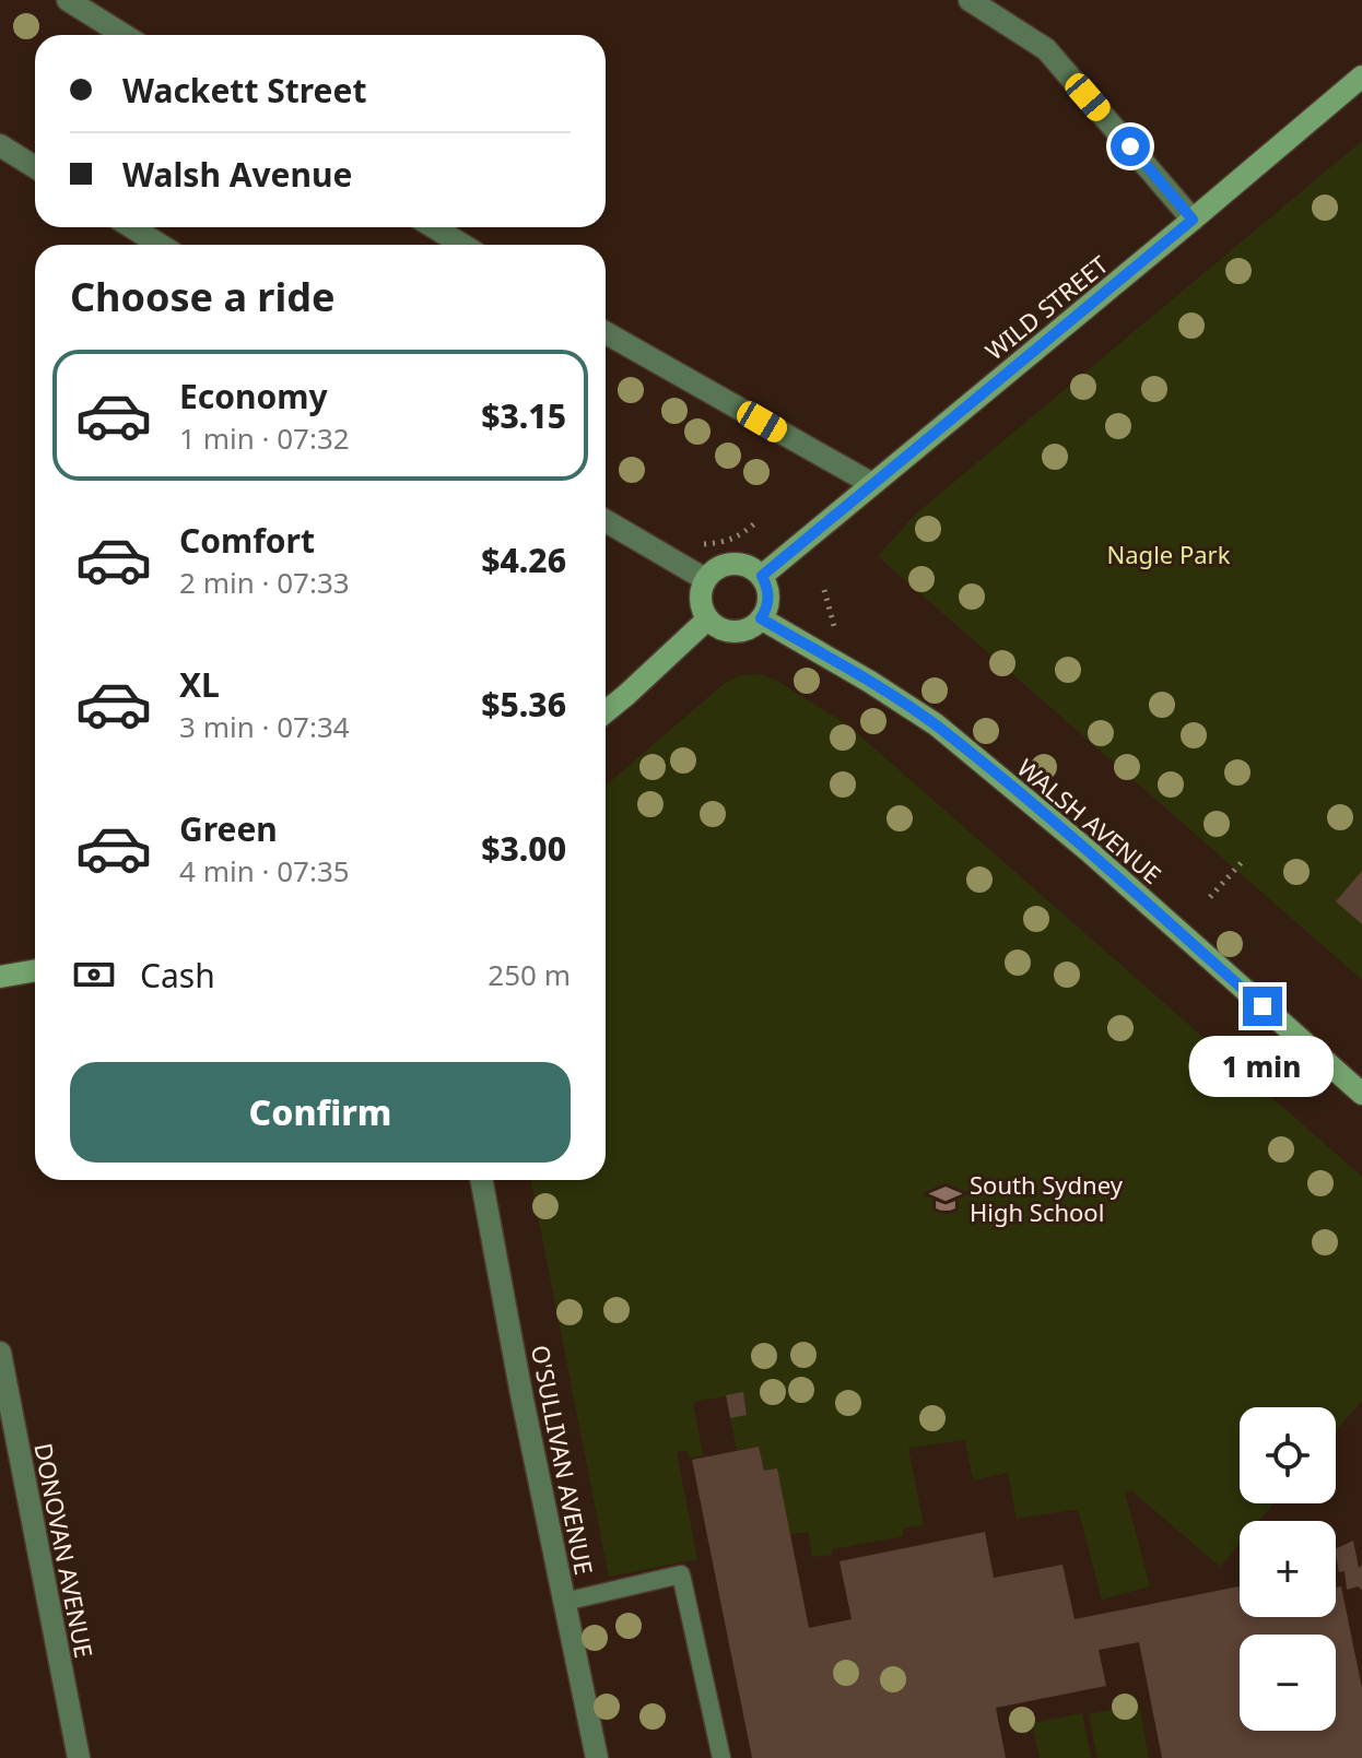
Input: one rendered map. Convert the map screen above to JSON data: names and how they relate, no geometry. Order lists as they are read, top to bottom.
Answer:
{
  "streets": {
    "street": [
      "WILD STREET",
      "WALSH AVENUE",
      "O'SULLIVAN AVENUE",
      "DONOVAN AVENUE"
    ]
  },
  "crossings": [
    ["WILD STREET", "WALSH AVENUE"]
  ],
  "parks": ["Nagle Park"],
  "places": {
    "school or university": ["South Sydney High School"]
  },
  "page": {
    "banner": ["Wackett Street", "Walsh Avenue"],
    "heading": "Choose a ride",
    "list": [
      {
        "name": "Economy",
        "note": "1 min · 07:32",
        "value": "$3.15"
      },
      {
        "name": "Comfort",
        "note": "2 min · 07:33",
        "value": "$4.26"
      },
      {
        "name": "XL",
        "note": "3 min · 07:34",
        "value": "$5.36"
      },
      {
        "name": "Green",
        "note": "4 min · 07:35",
        "value": "$3.00"
      }
    ],
    "pay": ["Cash", "250 m"],
    "bubble": "1 min",
    "buttons": "Confirm",
    "map_buttons": ["+", "−"]
  }
}
